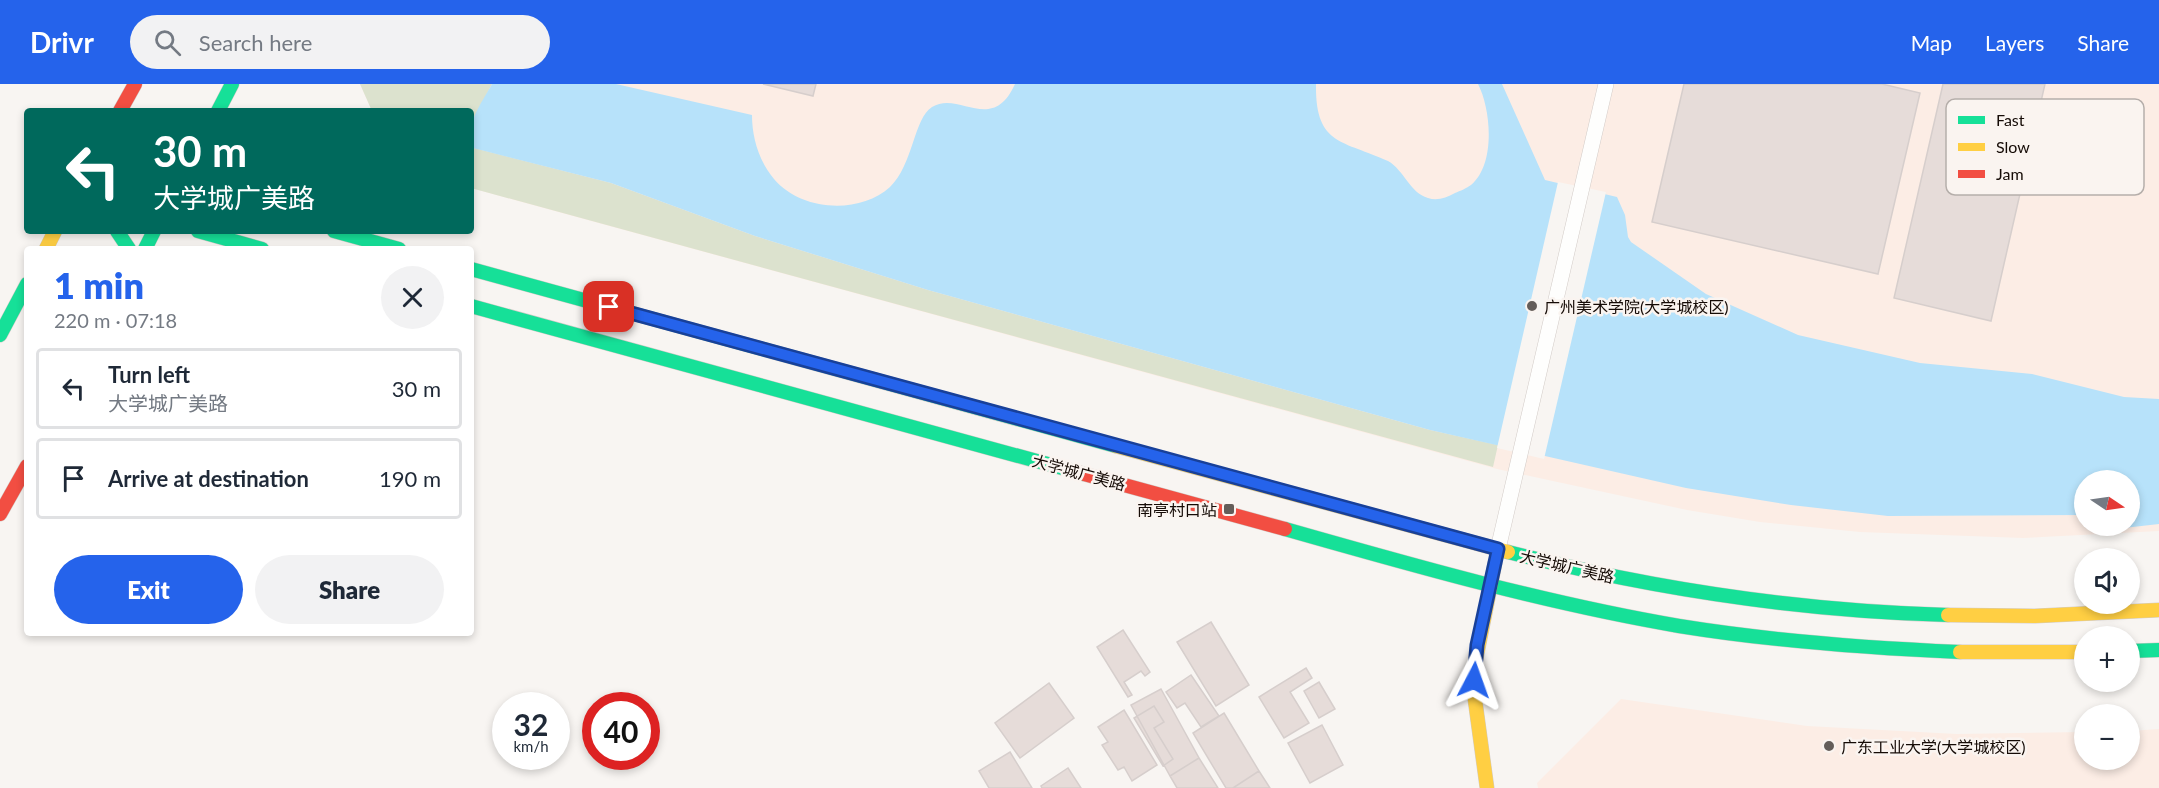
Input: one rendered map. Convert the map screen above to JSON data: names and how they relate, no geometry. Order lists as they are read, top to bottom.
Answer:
{
  "streets": {
    "main road": ["大学城广美路"]
  },
  "places": {
    "other": ["广州美术学院(大学城校区)", "广东工业大学(大学城校区)"],
    "transit": ["南亭村口站"]
  },
  "legend": ["Fast", "Slow", "Jam"],
  "north": "right",
  "page": {
    "header": "Drivr",
    "search": "Search here",
    "nav": ["Map", "Layers", "Share"],
    "turn": ["30 m", "大学城广美路"],
    "heading": ["1 min", "220 m · 07:18"],
    "list": [
      {
        "name": "Turn left",
        "note": "大学城广美路",
        "value": "30 m"
      },
      {
        "name": "Arrive at destination",
        "value": "190 m"
      }
    ],
    "map_buttons": ["+", "−"],
    "buttons": ["Exit", "Share"],
    "speed": "32 km/h",
    "limit": "40"
  }
}
